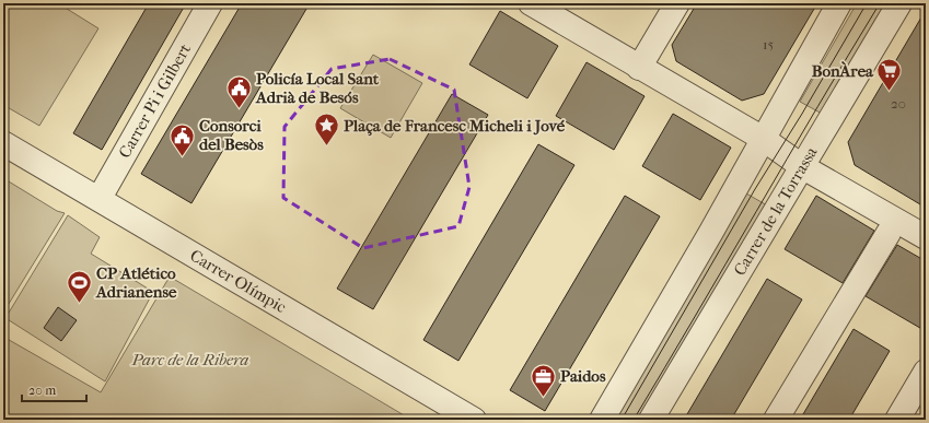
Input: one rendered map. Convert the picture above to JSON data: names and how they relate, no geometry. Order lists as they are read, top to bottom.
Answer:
{
  "streets": {
    "street": ["Carrer Pi i Gilbert", "Carrer de la Torrassa", "Carrer Olímpic"]
  },
  "crossings": [
    ["Carrer Pi i Gilbert", "Carrer Olímpic"]
  ],
  "parks": ["Parc de la Ribera"],
  "places": {
    "supermarket": ["BonÀrea"],
    "public building": ["Policía Local Sant Adrià de Besós", "Consorci del Besòs"],
    "place": ["Plaça de Francesc Micheli i Jové"],
    "sports": ["CP Atlético Adrianense"],
    "office": ["Paidos"]
  },
  "house_numbers": ["15", "20"],
  "scale_bar": "20 m"
}
